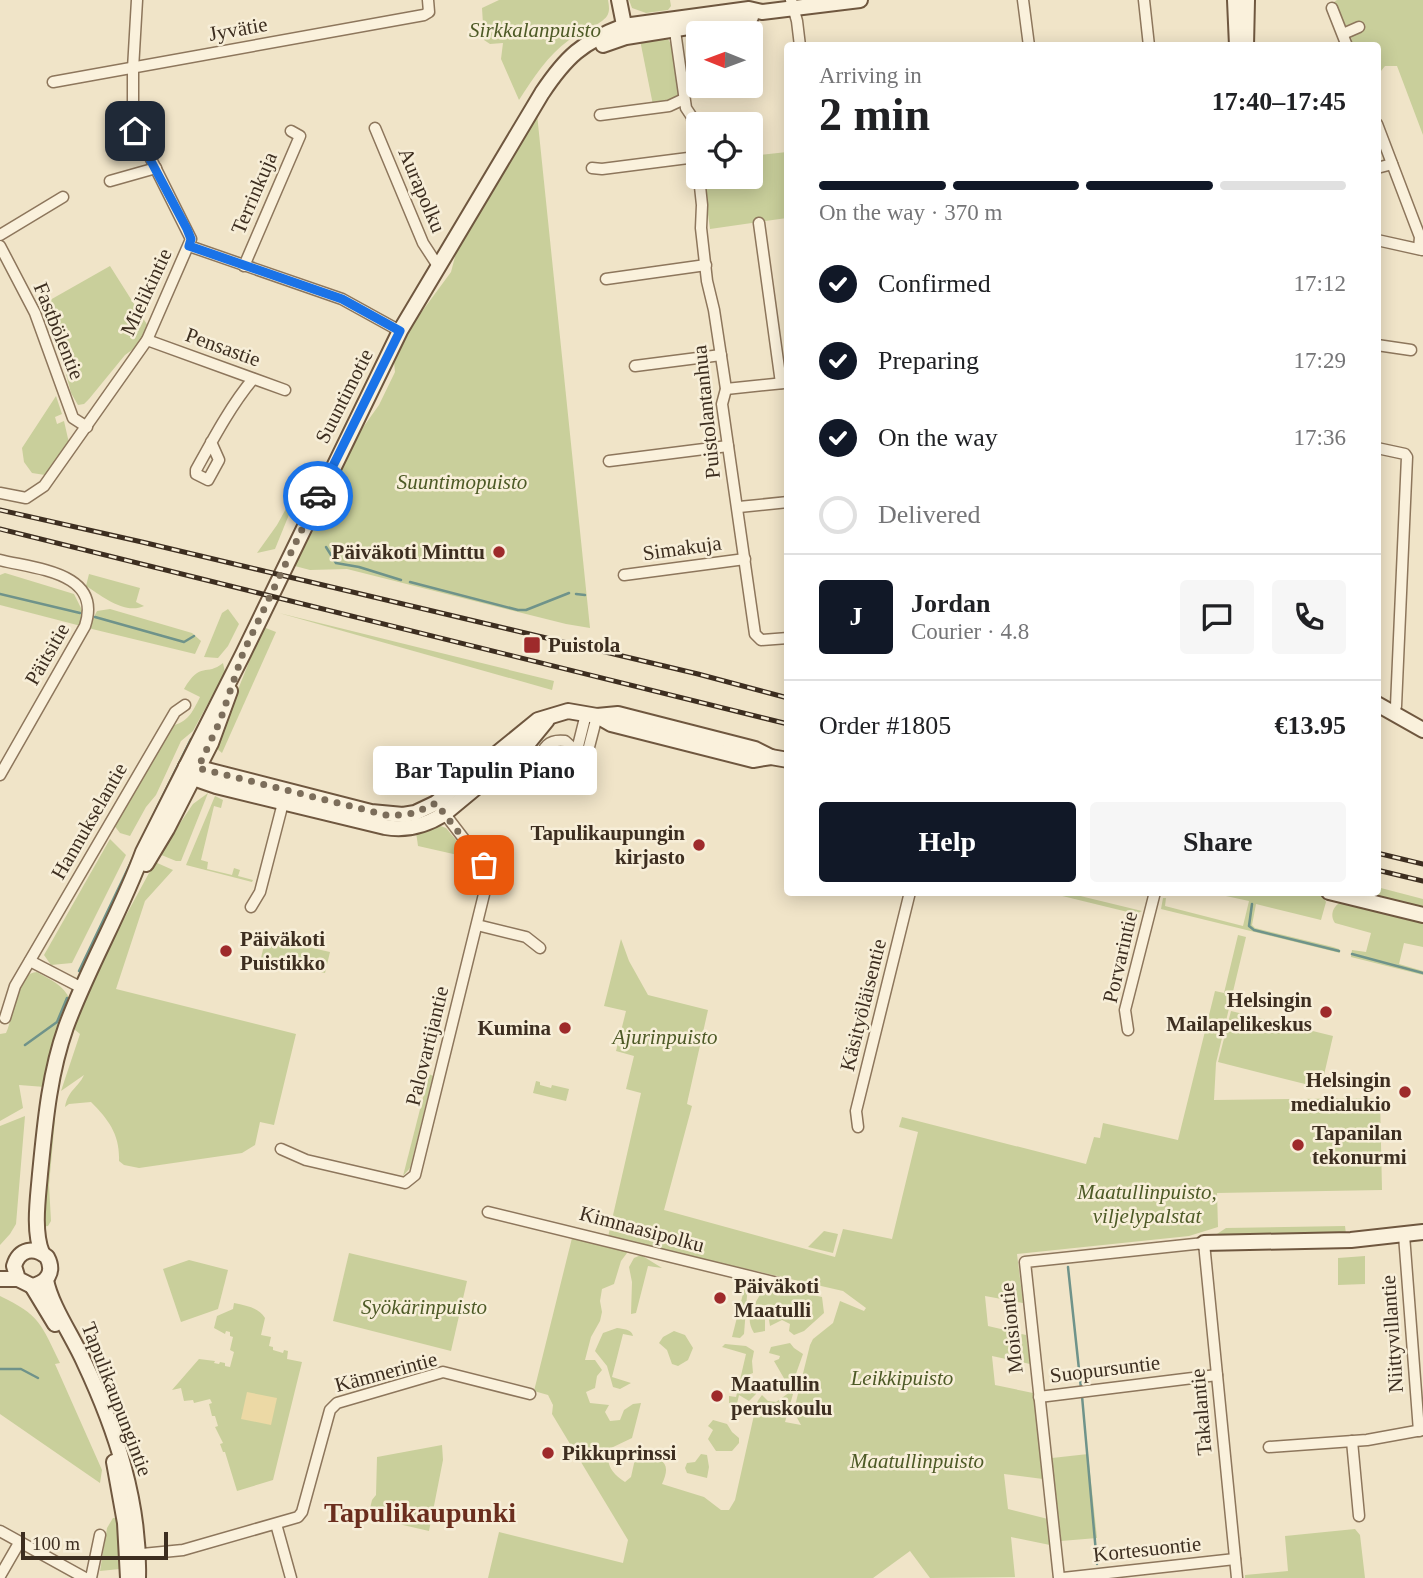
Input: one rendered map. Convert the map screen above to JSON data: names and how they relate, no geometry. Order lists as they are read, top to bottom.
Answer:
{
  "streets": {
    "main road": ["Suuntimotie", "Moisiontie", "Tapulikaupungintie"],
    "street": [
      "Jyvätie",
      "Aurapolku",
      "Terrinkuja",
      "Mielikintie",
      "Fastbölentie",
      "Pensastie",
      "Puistolantanhua",
      "Simakuja",
      "Päitsitie",
      "Hannukselantie",
      "Porvarintie",
      "Käsityöläisentie",
      "Palovartijantie",
      "Kimnaasipolku",
      "Niittyvillantie",
      "Suopursuntie",
      "Kämnerintie",
      "Takalantie",
      "Kortesuontie"
    ]
  },
  "crossings": [
    ["Jyvätie", "Mielikintie"],
    ["Aurapolku", "Suuntimotie"],
    ["Mielikintie", "Fastbölentie"],
    ["Mielikintie", "Pensastie"],
    ["Puistolantanhua", "Simakuja"],
    ["Moisiontie", "Niittyvillantie"],
    ["Moisiontie", "Suopursuntie"],
    ["Moisiontie", "Takalantie"],
    ["Moisiontie", "Kortesuontie"],
    ["Suopursuntie", "Takalantie"],
    ["Kämnerintie", "Tapulikaupungintie"],
    ["Takalantie", "Kortesuontie"]
  ],
  "districts": ["Tapulikaupunki"],
  "parks": [
    "Sirkkalanpuisto",
    "Suuntimopuisto",
    "Ajurinpuisto",
    "Maatullinpuisto, viljelypalstat",
    "Syökärinpuisto",
    "Leikkipuisto",
    "Maatullinpuisto"
  ],
  "places": {
    "other": [
      "Päiväkoti Minttu",
      "Tapulikaupungin kirjasto",
      "Bar Tapulin Piano",
      "Päiväkoti Puistikko",
      "Helsingin Mailapelikeskus",
      "Kumina",
      "Helsingin medialukio",
      "Tapanilan tekonurmi",
      "Päiväkoti Maatulli",
      "Maatullin peruskoulu",
      "Pikkuprinssi"
    ],
    "transit": ["Puistola"]
  },
  "scale_bar": "100 m",
  "north": "left",
  "page": {
    "heading": ["2 min", "Arriving in", "17:40–17:45"],
    "panel": [
      "Jordan",
      "Courier · 4.8",
      "Order #1805",
      "€13.95"
    ],
    "bar": "On the way · 370 m",
    "list": [
      ["Confirmed", "17:12"],
      ["Preparing", "17:29"],
      ["On the way", "17:36"],
      "Delivered"
    ],
    "round": "J",
    "bubble": "Bar Tapulin Piano",
    "buttons": ["Help", "Share"],
    "scale": "100 m"
  }
}
